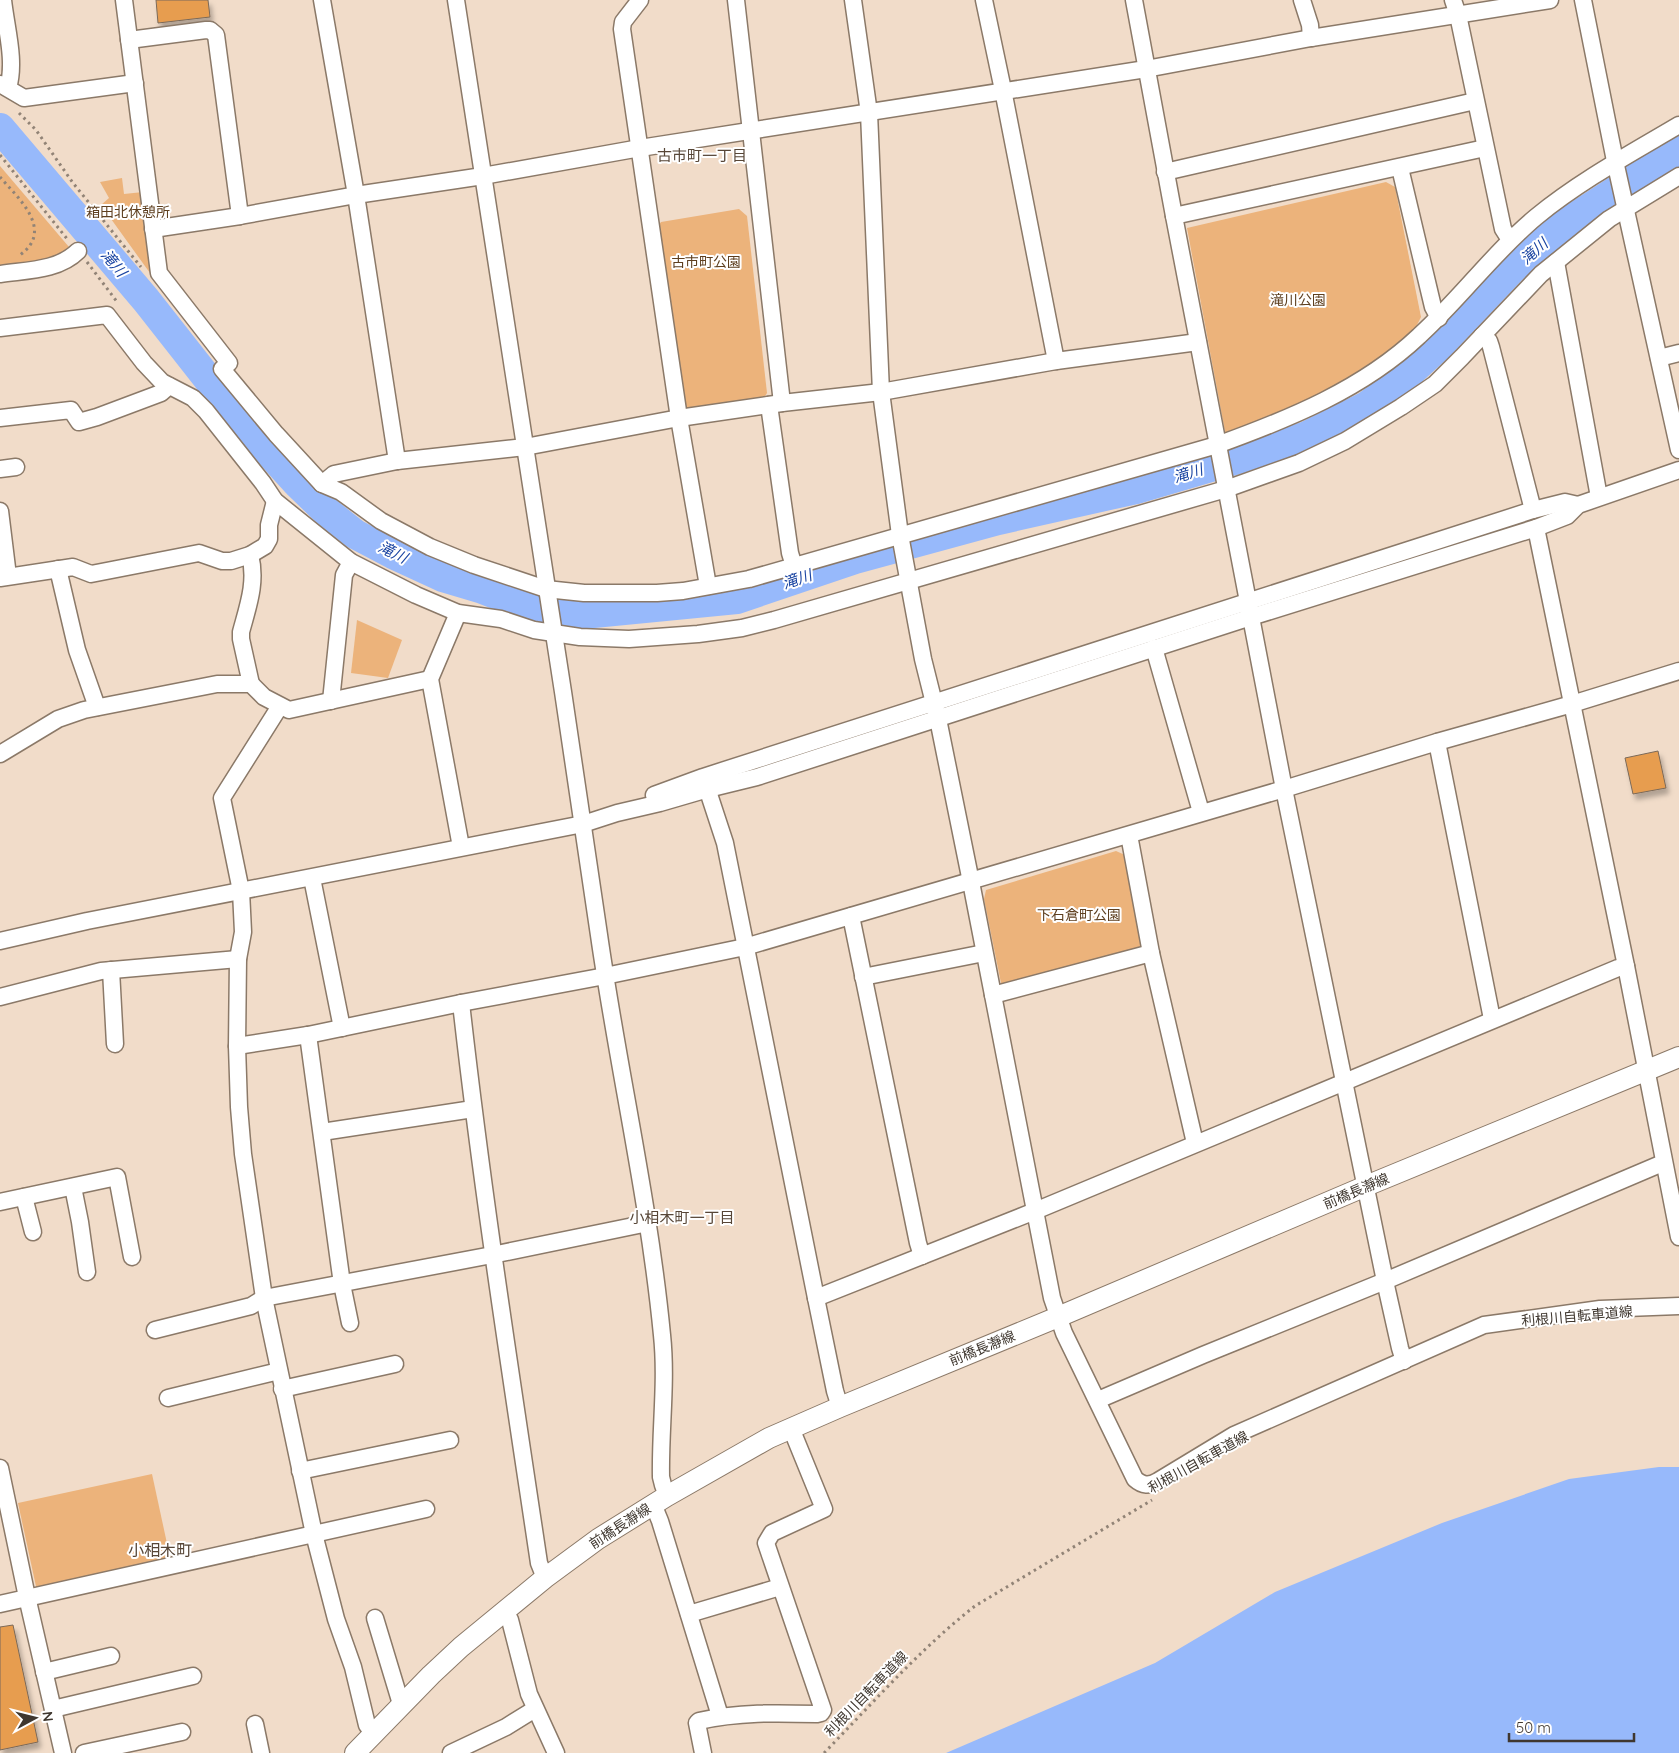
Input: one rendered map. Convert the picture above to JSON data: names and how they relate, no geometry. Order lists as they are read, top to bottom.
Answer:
{
  "streets": {
    "main road": ["前橋長瀞線"],
    "path": ["利根川自転車道線"]
  },
  "districts": ["古市町一丁目", "小相木町一丁目", "小相木町"],
  "water": ["滝川"],
  "parks": [
    "箱田北休憩所",
    "古市町公園",
    "滝川公園",
    "下石倉町公園"
  ],
  "scale_bar": "50 m",
  "north": "right"
}
